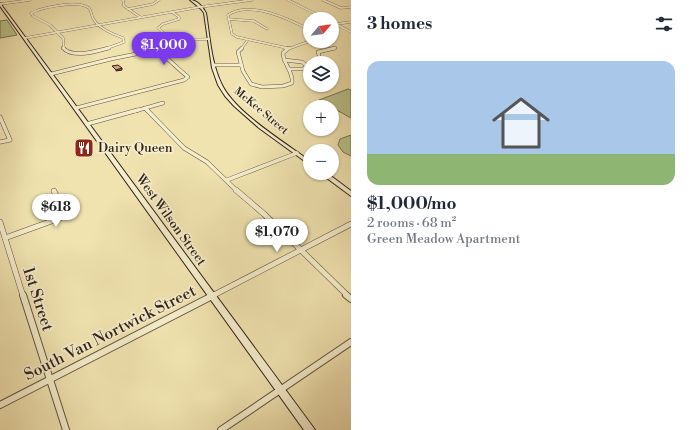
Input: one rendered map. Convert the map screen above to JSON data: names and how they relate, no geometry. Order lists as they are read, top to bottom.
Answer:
{
  "streets": {
    "main road": ["McKee Street", "West Wilson Street"],
    "street": ["1st Street", "South Van Nortwick Street"]
  },
  "crossings": [
    ["West Wilson Street", "South Van Nortwick Street"],
    ["1st Street", "South Van Nortwick Street"]
  ],
  "places": {
    "restaurant": ["Dairy Queen"]
  },
  "north": "top right",
  "page": {
    "heading": "3 homes",
    "map_buttons": ["+", "−"],
    "price": ["$1,000", "$618", "$1,070"],
    "list": [
      {
        "name": "$1,000/mo",
        "note": "2 rooms · 68 m² · Green Meadow Apartment"
      }
    ]
  }
}
